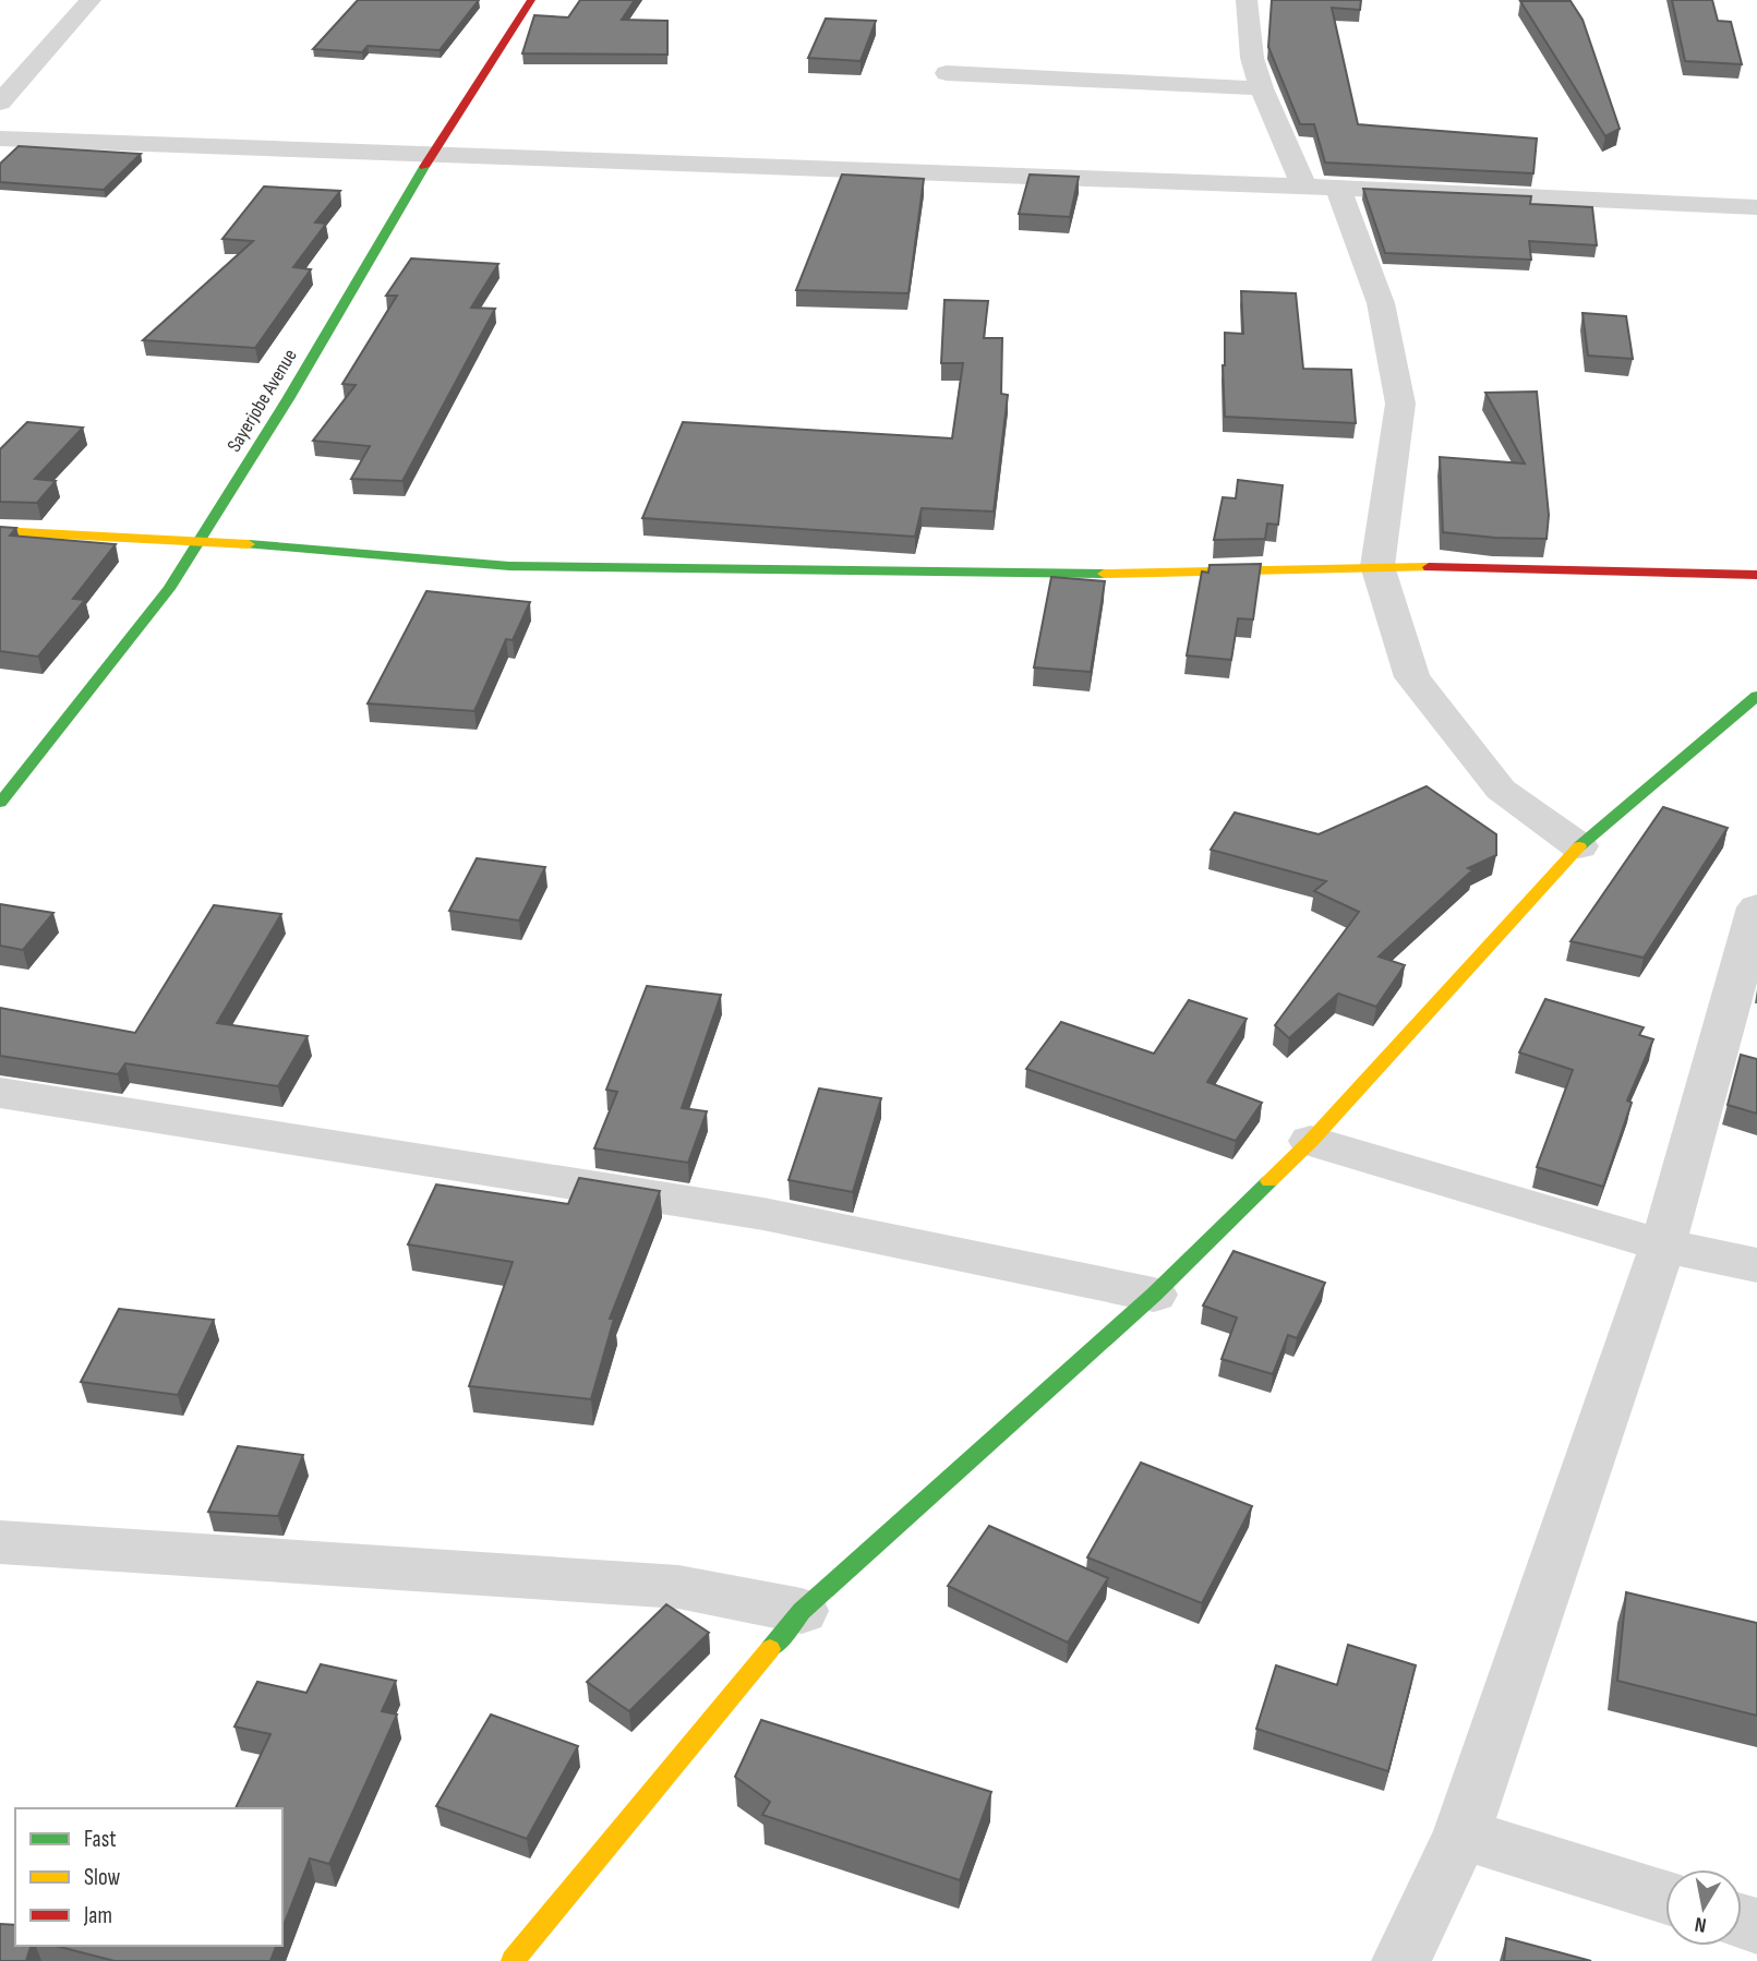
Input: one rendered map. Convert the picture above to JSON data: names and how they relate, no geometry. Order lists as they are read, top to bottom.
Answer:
{
  "streets": {
    "street": ["Sayerjobe Avenue"]
  },
  "legend": ["Fast", "Slow", "Jam"],
  "north": "bottom"
}
